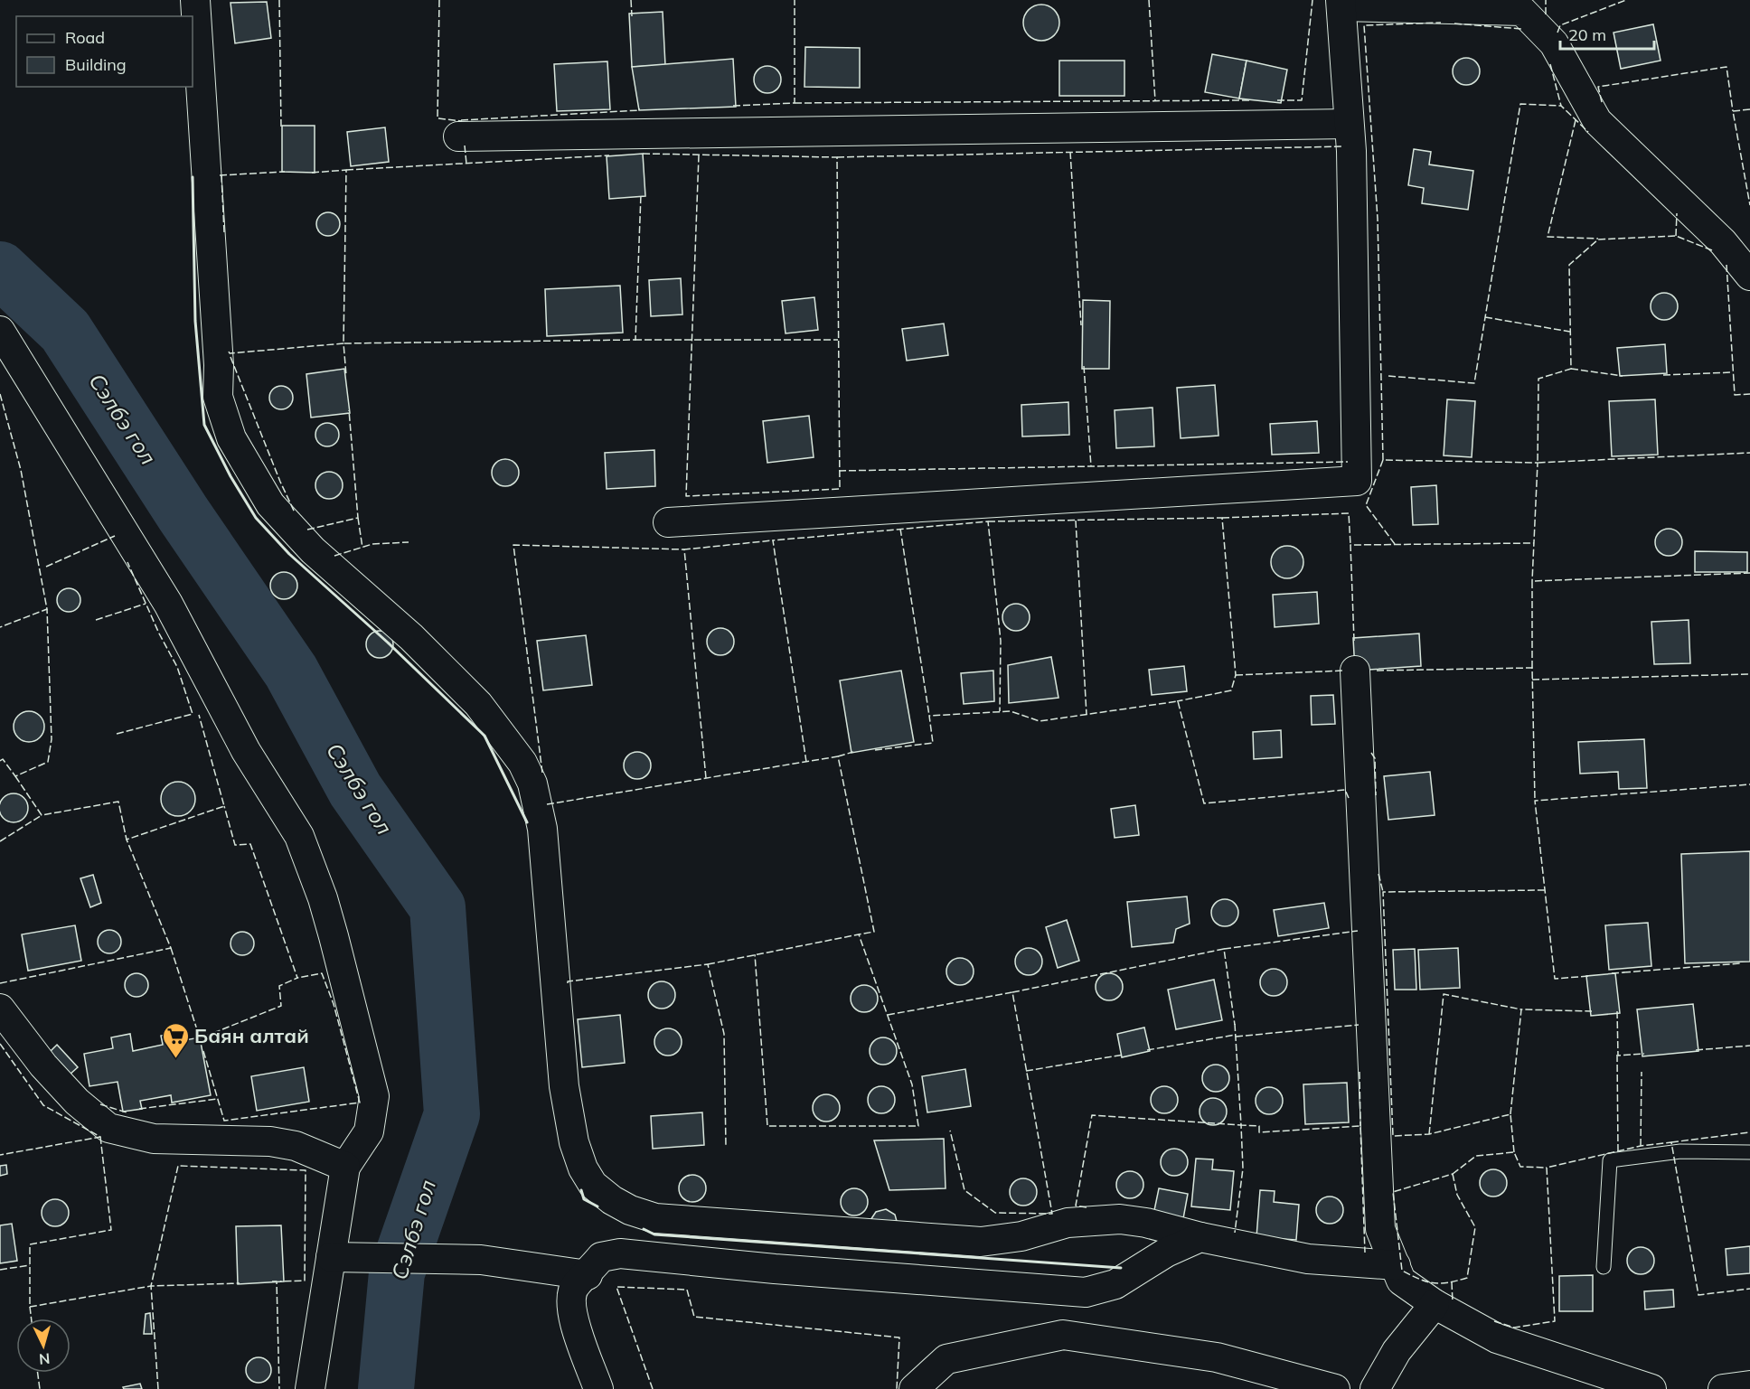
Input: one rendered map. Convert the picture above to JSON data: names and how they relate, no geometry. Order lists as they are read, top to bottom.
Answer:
{
  "water": ["Сэлбэ гол"],
  "places": {
    "supermarket": ["Баян алтай"]
  },
  "legend": ["Road", "Building"],
  "scale_bar": "20 m",
  "north": "bottom"
}
